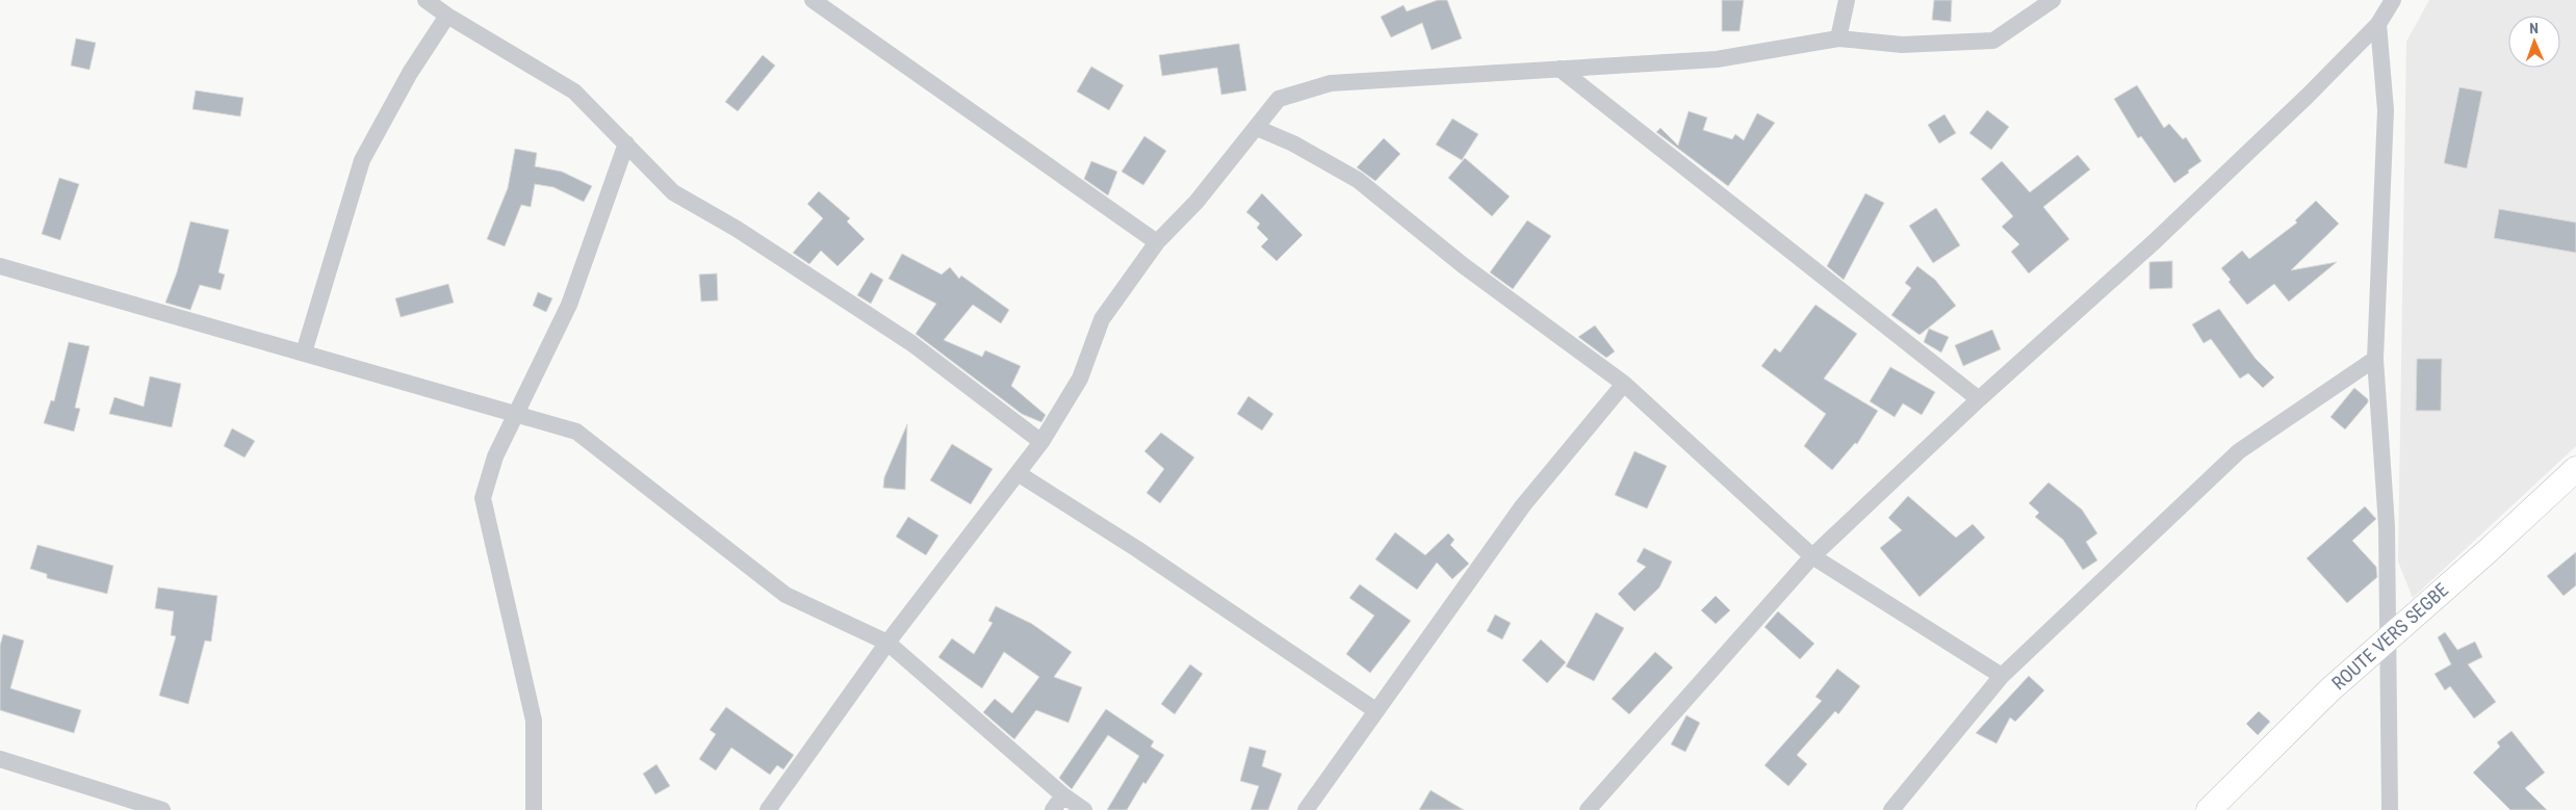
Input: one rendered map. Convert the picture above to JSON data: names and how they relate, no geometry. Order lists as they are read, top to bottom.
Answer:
{
  "streets": {
    "main road": ["ROUTE VERS SEGBE"]
  },
  "north": "top"
}
